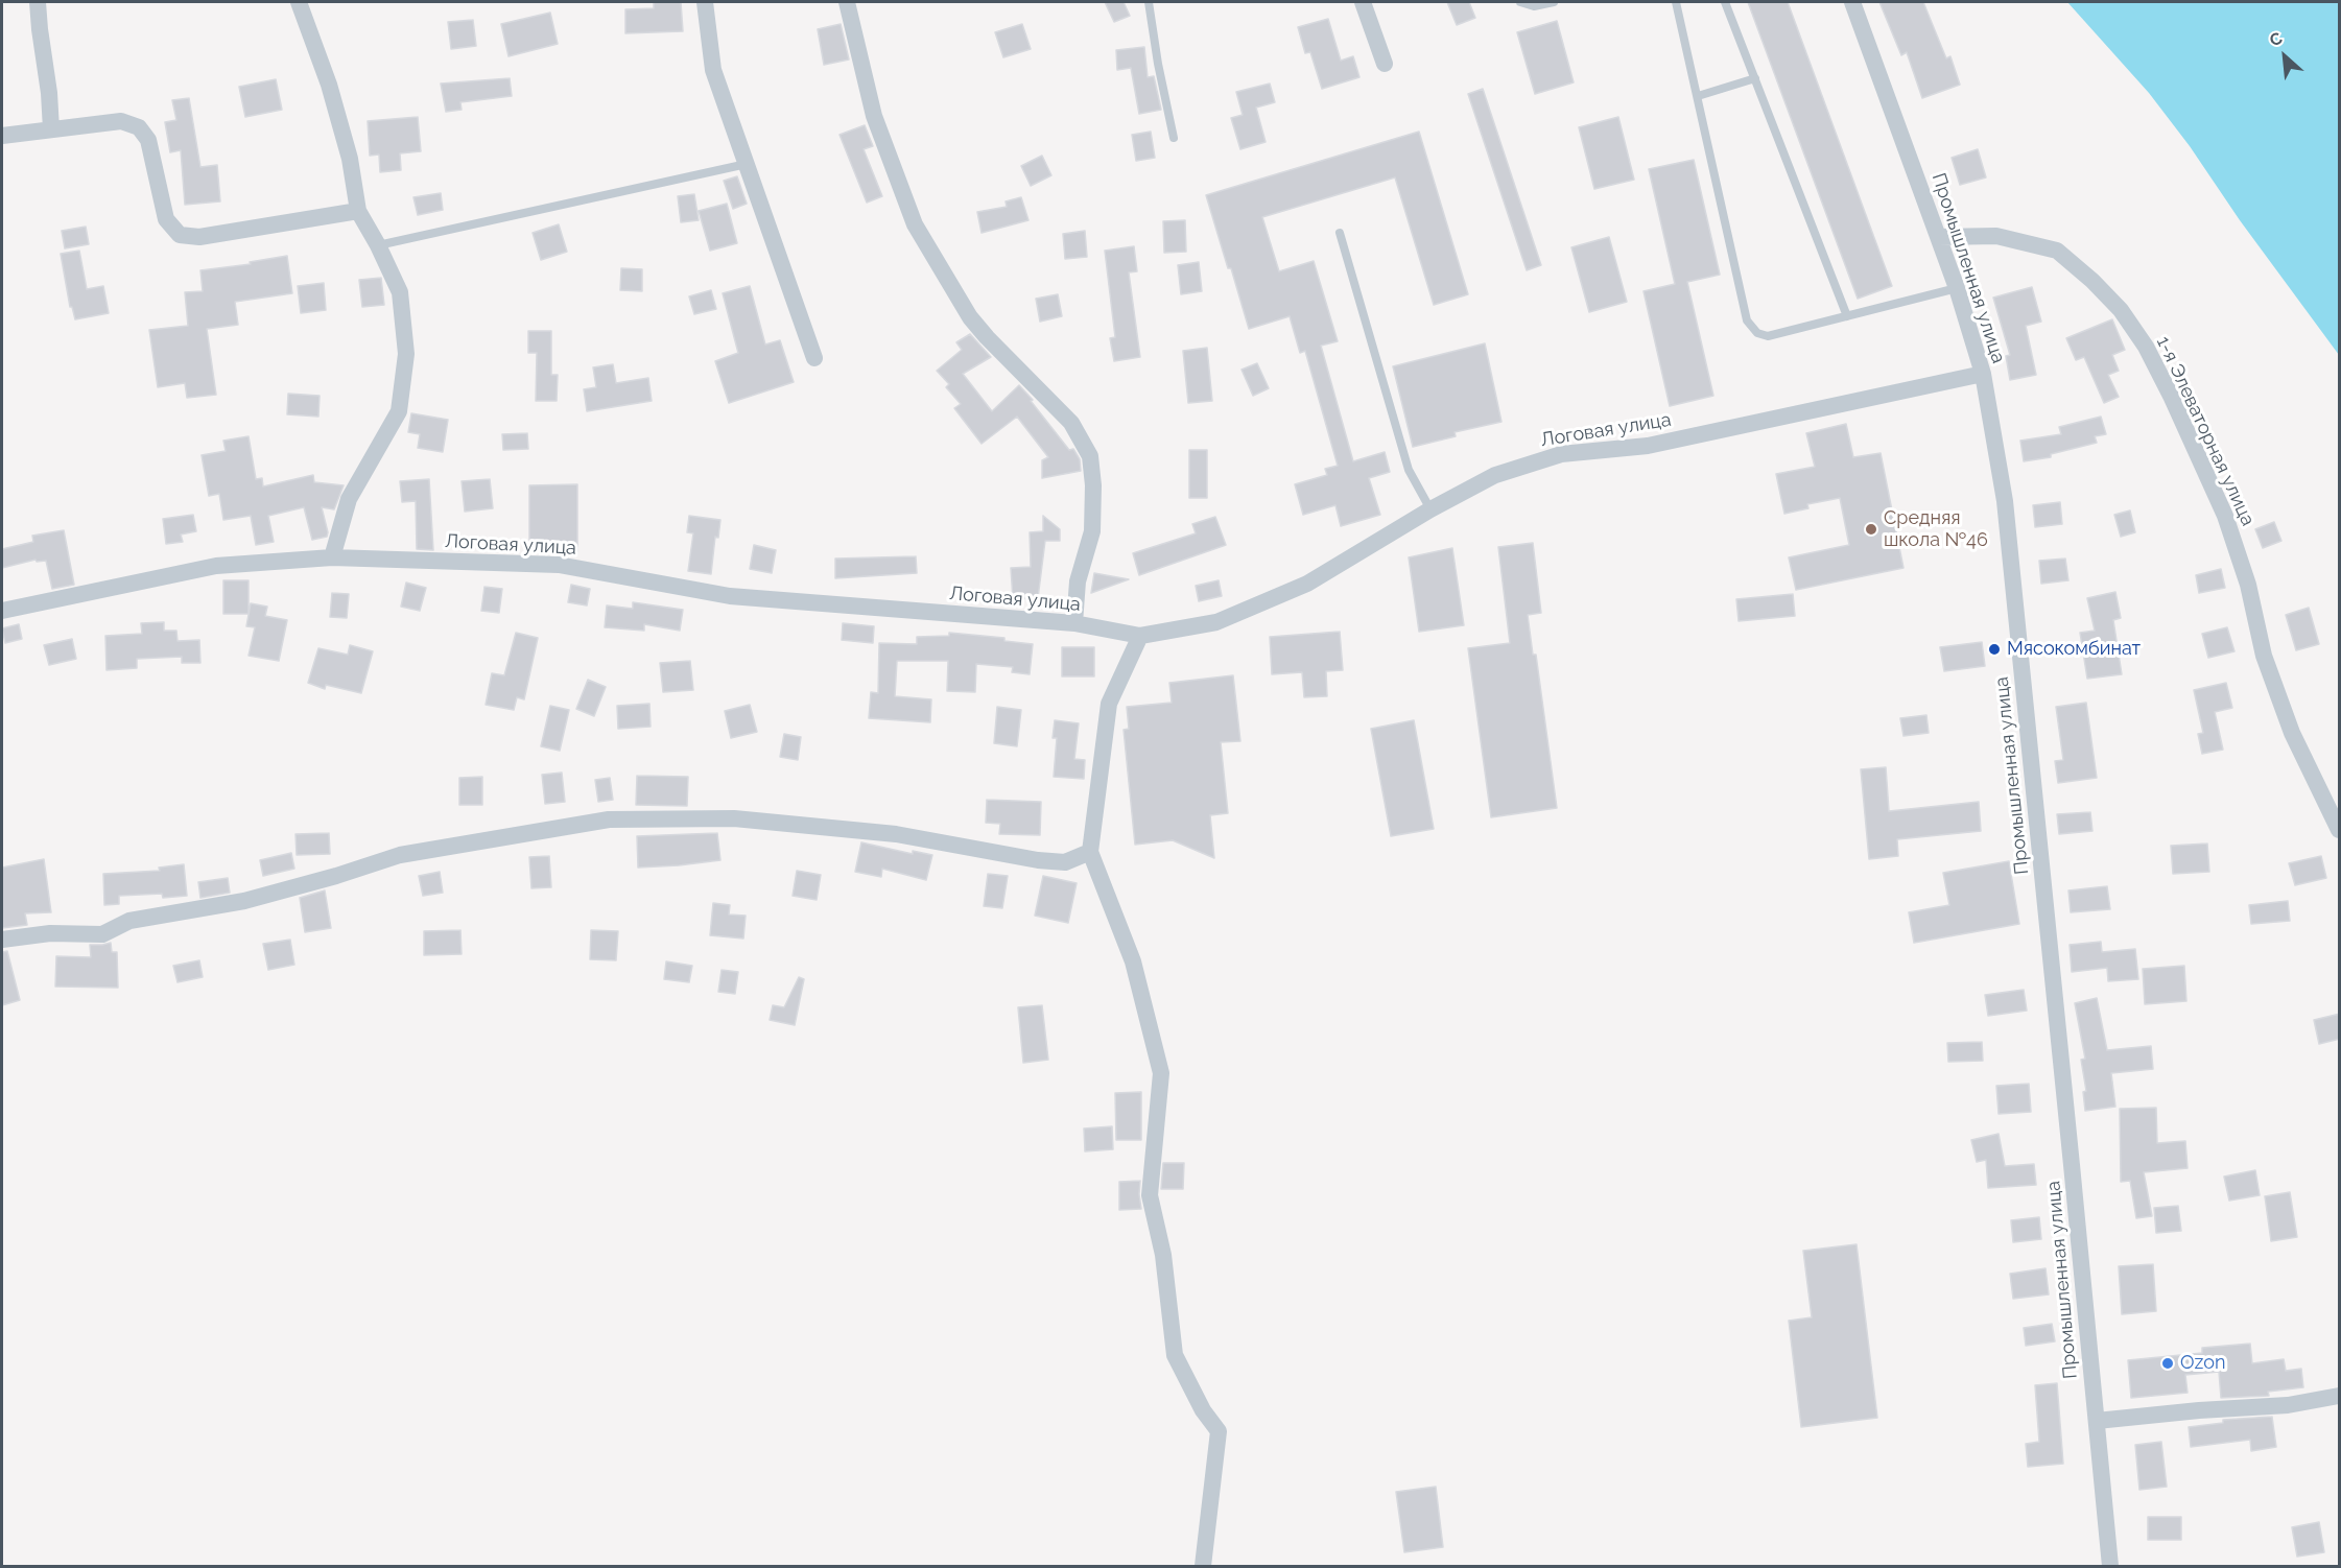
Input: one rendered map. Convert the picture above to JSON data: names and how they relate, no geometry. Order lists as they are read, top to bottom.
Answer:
{
  "streets": {
    "street": ["Промышленная улица", "Логовая улица", "1-я Элеваторная улица"]
  },
  "crossings": [
    ["Промышленная улица", "Логовая улица"],
    ["Промышленная улица", "1-я Элеваторная улица"]
  ],
  "places": ["Средняя школа №46", "Мясокомбинат", "Ozon"],
  "north": "top left"
}
